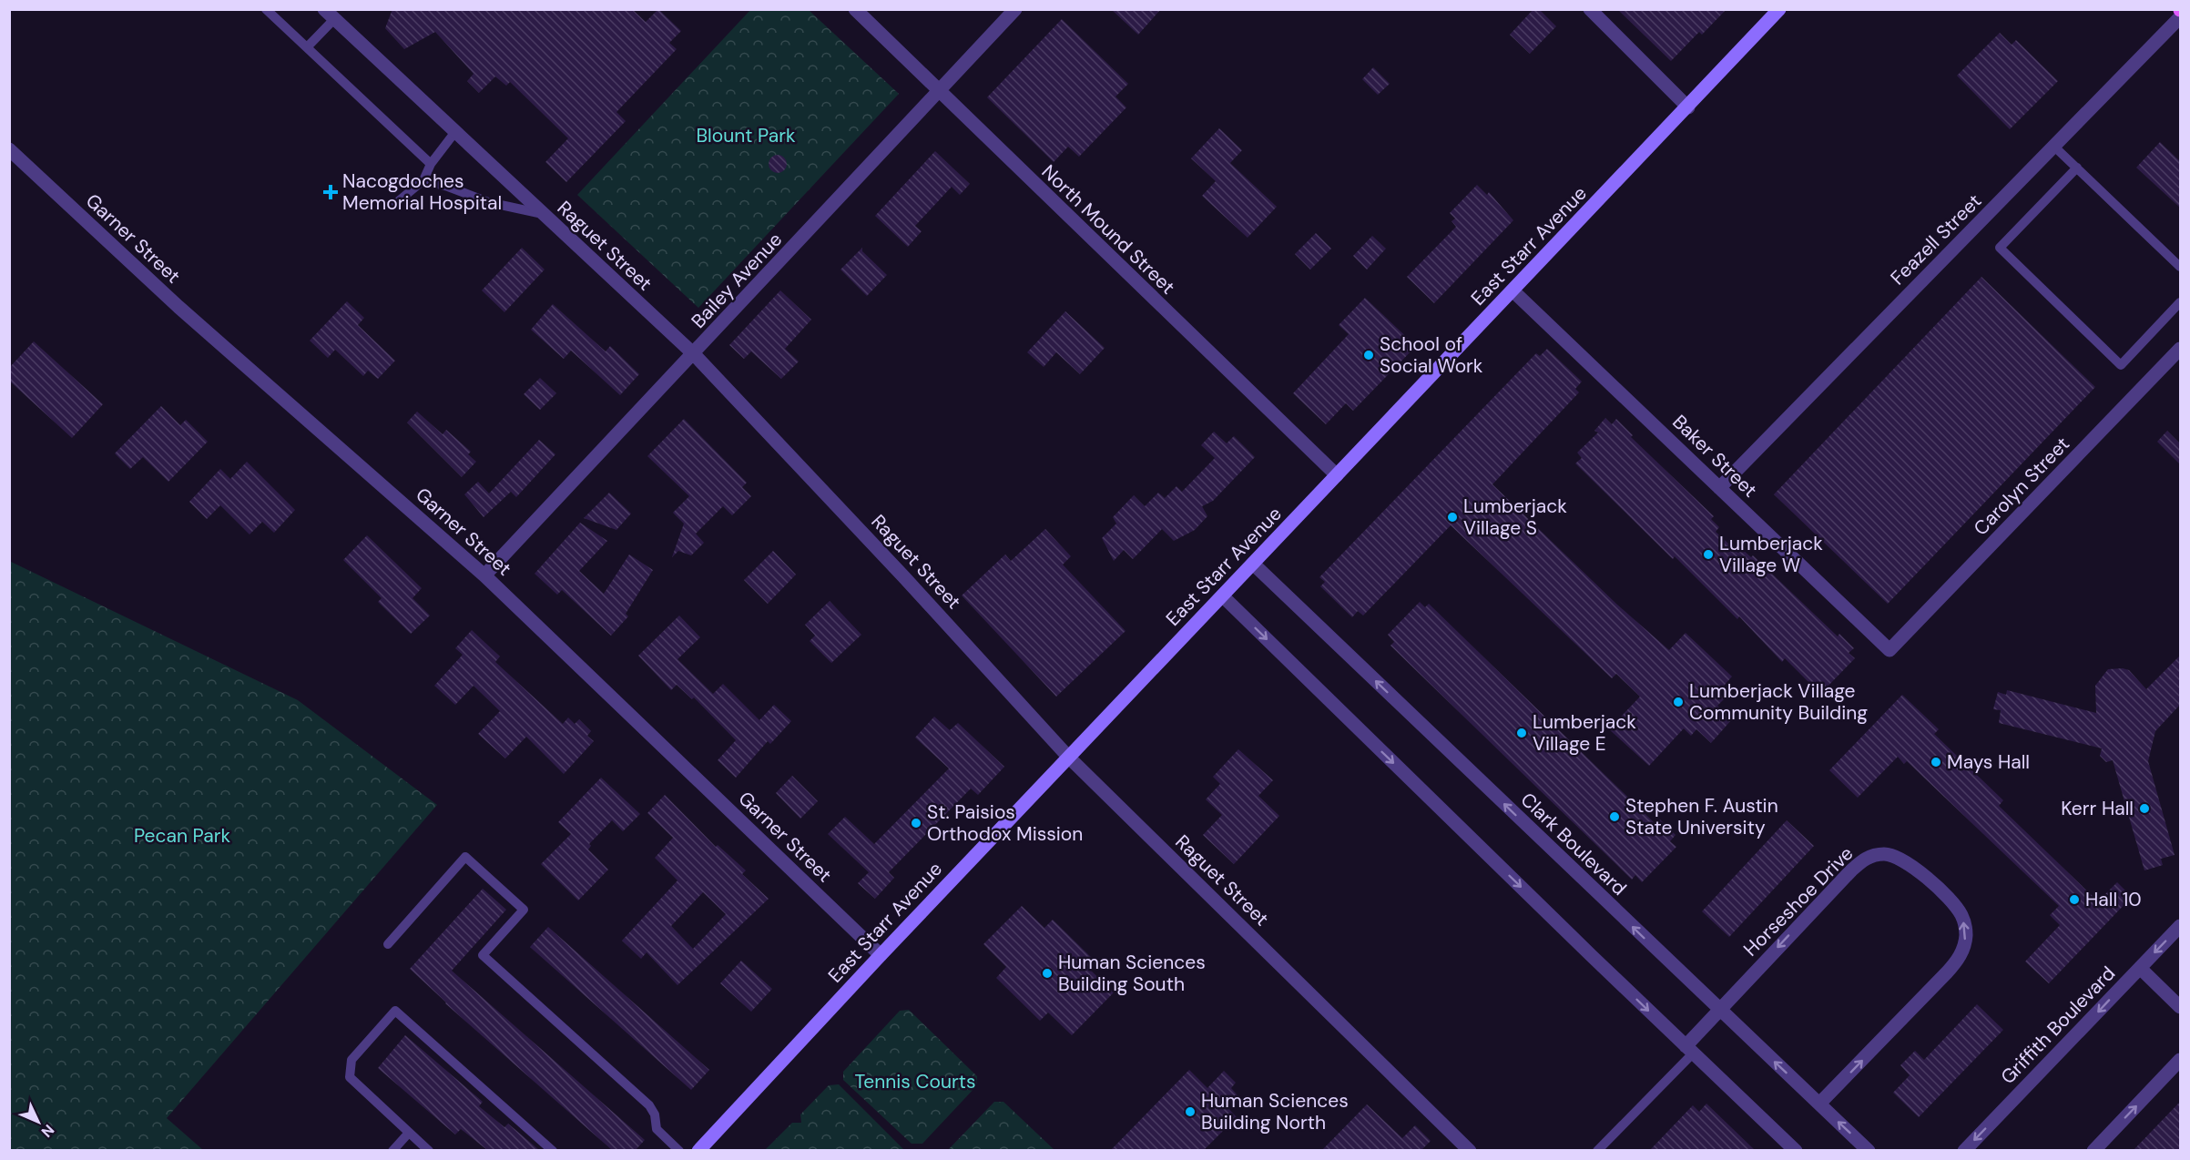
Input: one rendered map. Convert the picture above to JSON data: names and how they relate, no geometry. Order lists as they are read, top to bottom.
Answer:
{
  "streets": {
    "main road": ["East Starr Avenue"],
    "street": [
      "North Mound Street",
      "Garner Street",
      "Feazell Street",
      "Raguet Street",
      "Bailey Avenue",
      "Baker Street",
      "Carolyn Street",
      "Clark Boulevard",
      "Horseshoe Drive",
      "Griffith Boulevard"
    ]
  },
  "crossings": [
    ["North Mound Street", "East Starr Avenue"],
    ["North Mound Street", "Bailey Avenue"],
    ["Garner Street", "East Starr Avenue"],
    ["Garner Street", "Bailey Avenue"],
    ["Feazell Street", "Baker Street"],
    ["Raguet Street", "East Starr Avenue"],
    ["Raguet Street", "Bailey Avenue"],
    ["East Starr Avenue", "Baker Street"],
    ["East Starr Avenue", "Clark Boulevard"],
    ["Baker Street", "Carolyn Street"],
    ["Clark Boulevard", "Horseshoe Drive"]
  ],
  "parks": ["Blount Park", "Pecan Park", "Tennis Courts"],
  "places": {
    "health": ["Nacogdoches Memorial Hospital"],
    "other": [
      "School of Social Work",
      "Lumberjack Village S",
      "Lumberjack Village W",
      "Lumberjack Village Community Building",
      "Lumberjack Village E",
      "Mays Hall",
      "Kerr Hall",
      "Stephen F. Austin State University",
      "St. Paisios Orthodox Mission",
      "Hall 10",
      "Human Sciences Building South",
      "Human Sciences Building North"
    ]
  },
  "north": "bottom right"
}
